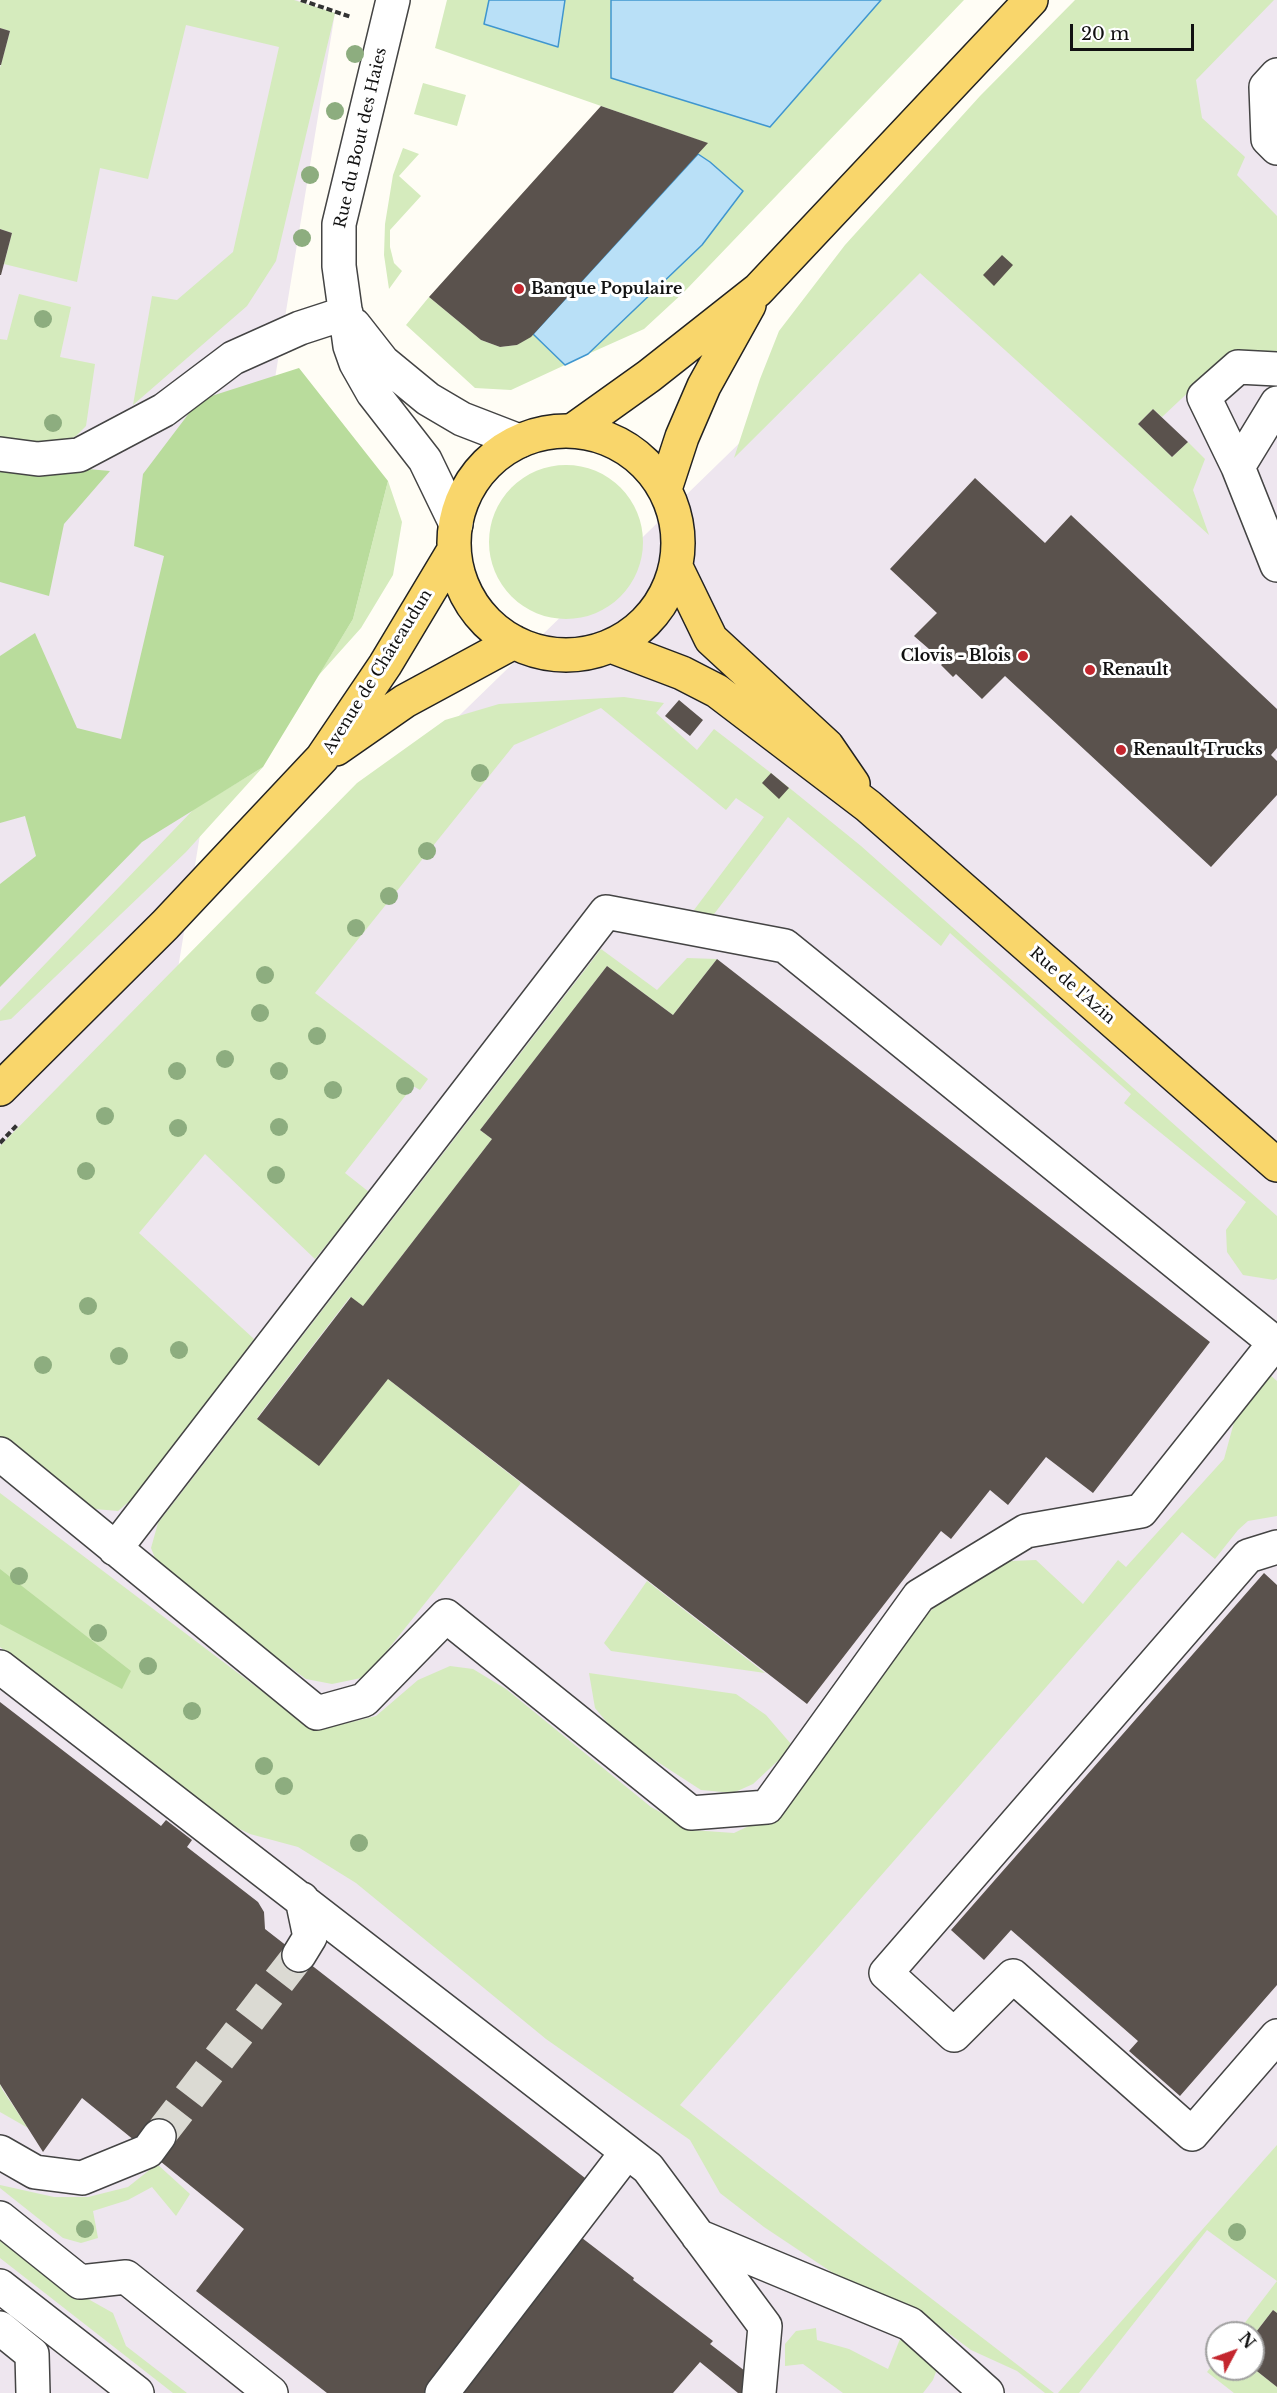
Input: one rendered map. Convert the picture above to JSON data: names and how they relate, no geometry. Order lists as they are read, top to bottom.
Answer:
{
  "streets": {
    "main road": ["Avenue de Châteaudun", "Rue de l'Azin"],
    "street": ["Rue du Bout des Haies"]
  },
  "crossings": [
    ["Rue du Bout des Haies", "Avenue de Châteaudun"],
    ["Avenue de Châteaudun", "Rue de l'Azin"]
  ],
  "places": [
    "Banque Populaire",
    "Clovis - Blois",
    "Renault",
    "Renault Trucks"
  ],
  "scale_bar": "20 m",
  "north": "top right"
}
